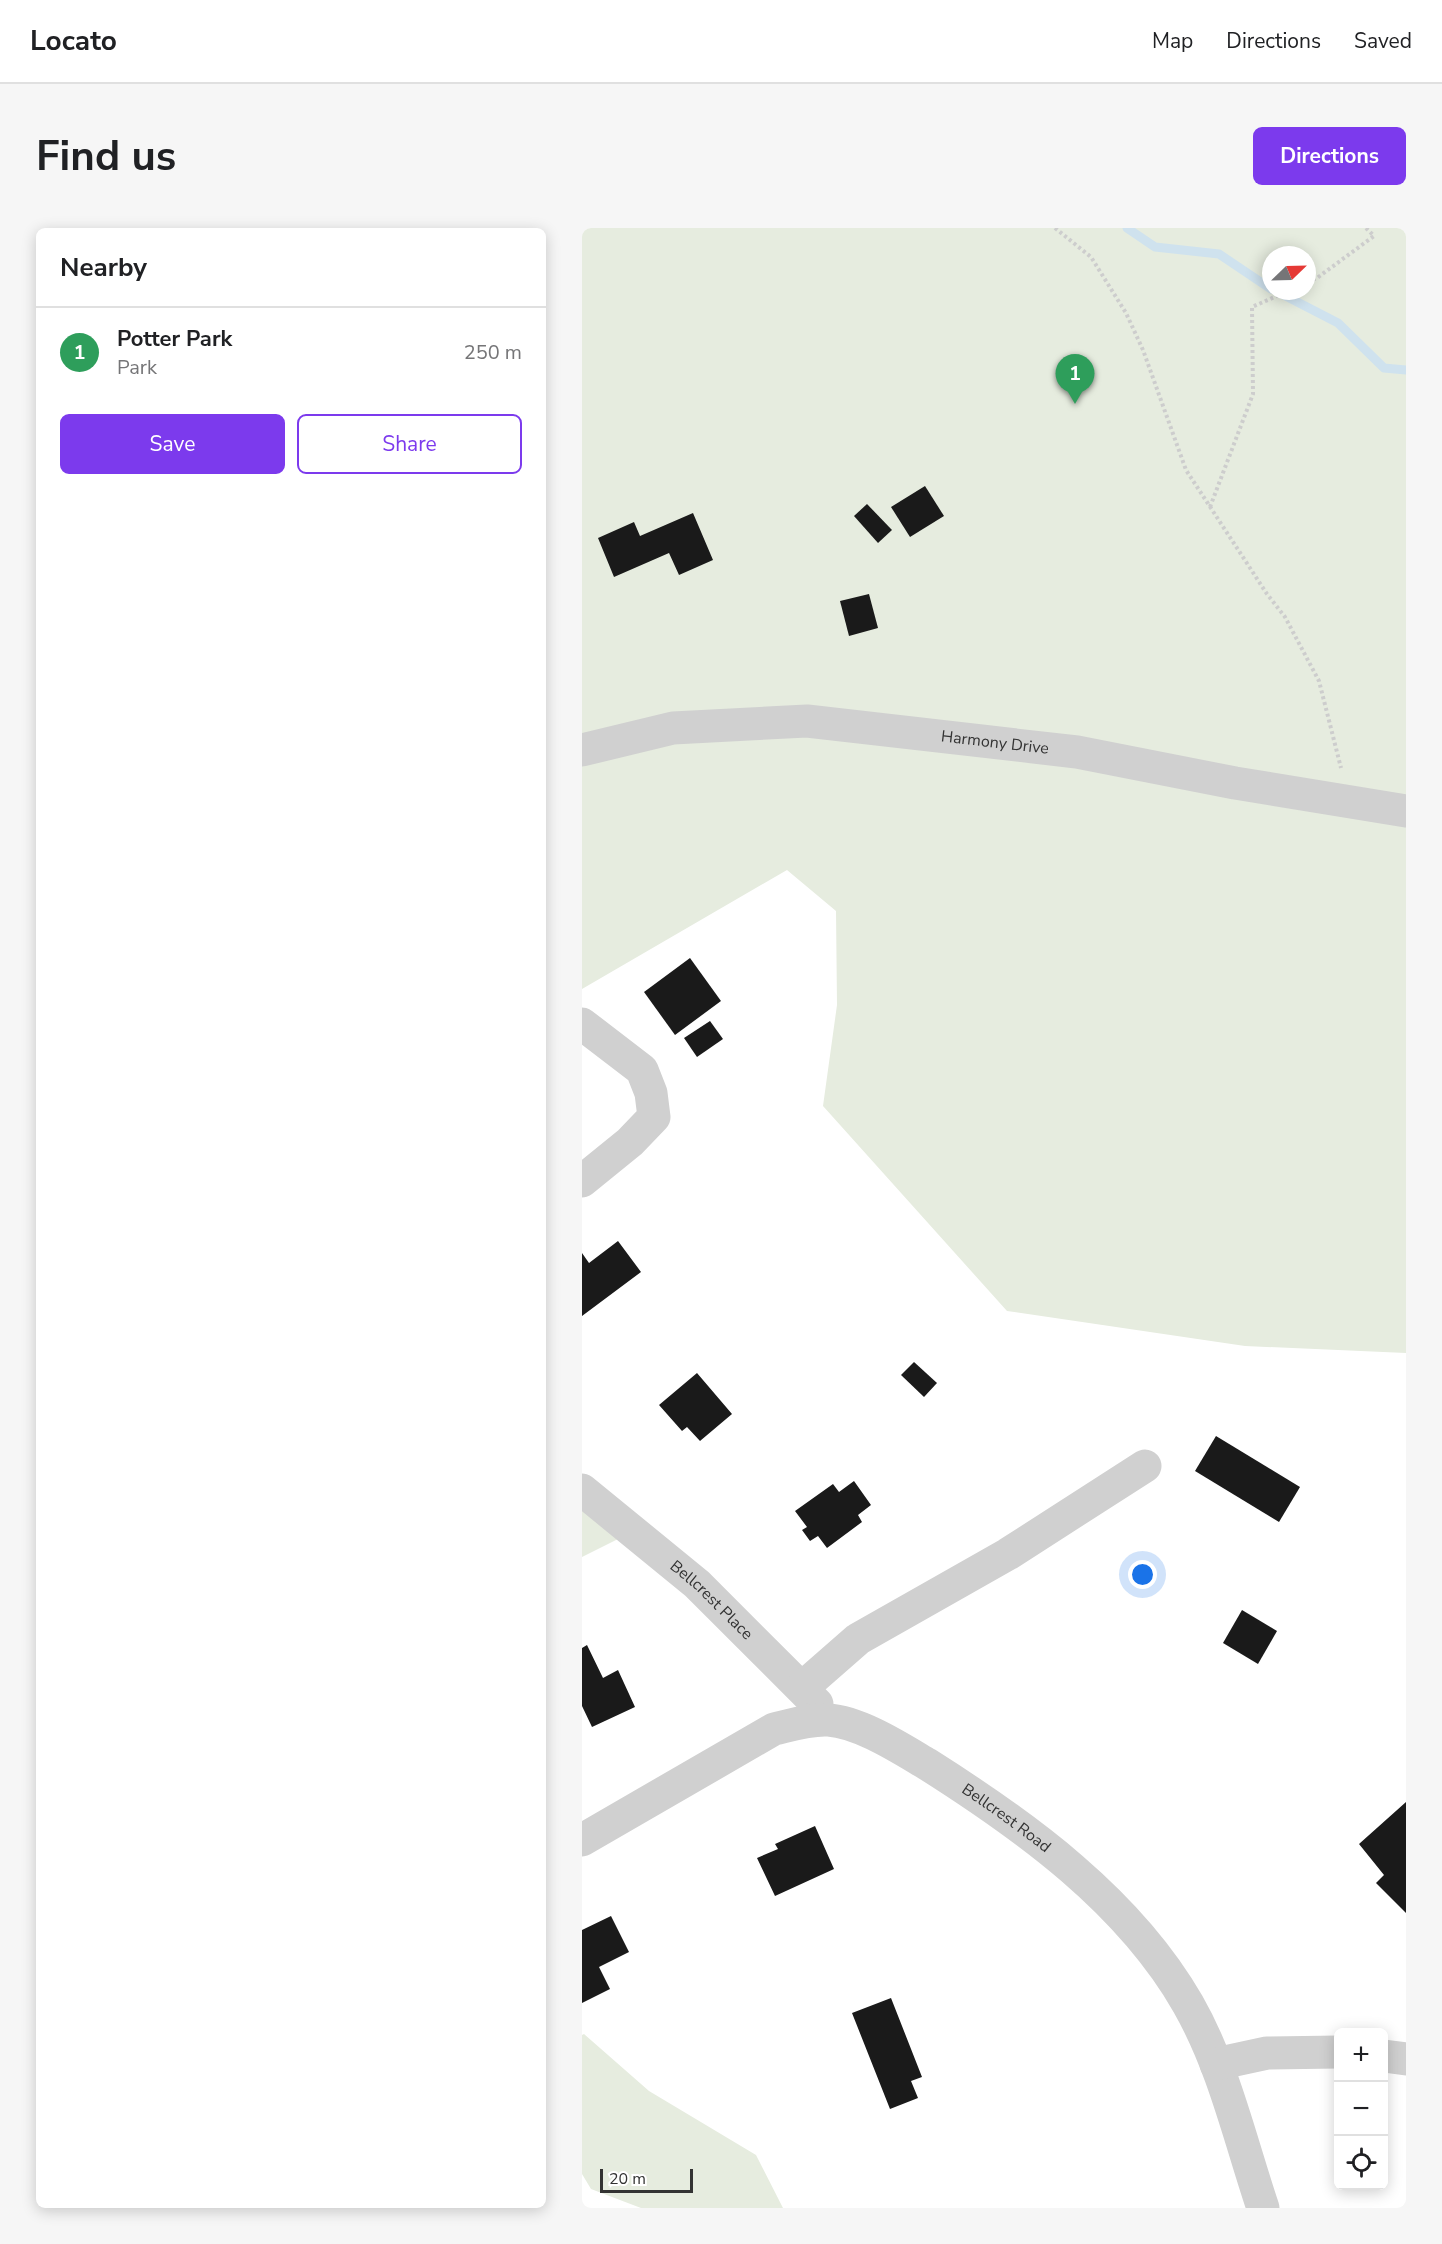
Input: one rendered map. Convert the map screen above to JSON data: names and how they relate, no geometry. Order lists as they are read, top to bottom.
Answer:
{
  "streets": {
    "street": ["Harmony Drive", "Bellcrest Place", "Bellcrest Road"]
  },
  "crossings": [
    ["Bellcrest Place", "Bellcrest Road"]
  ],
  "scale_bar": "20 m",
  "north": "top right",
  "page": {
    "header": "Locato",
    "nav": ["Map", "Directions", "Saved"],
    "buttons": [
      "Directions",
      ["Save", "Share"]
    ],
    "title": "Find us",
    "heading": "Nearby",
    "list": [
      {
        "mark": "1",
        "name": "Potter Park",
        "note": "Park",
        "value": "250 m"
      }
    ],
    "pins": "1",
    "map_buttons": ["+", "−"],
    "scale": "20 m"
  }
}
